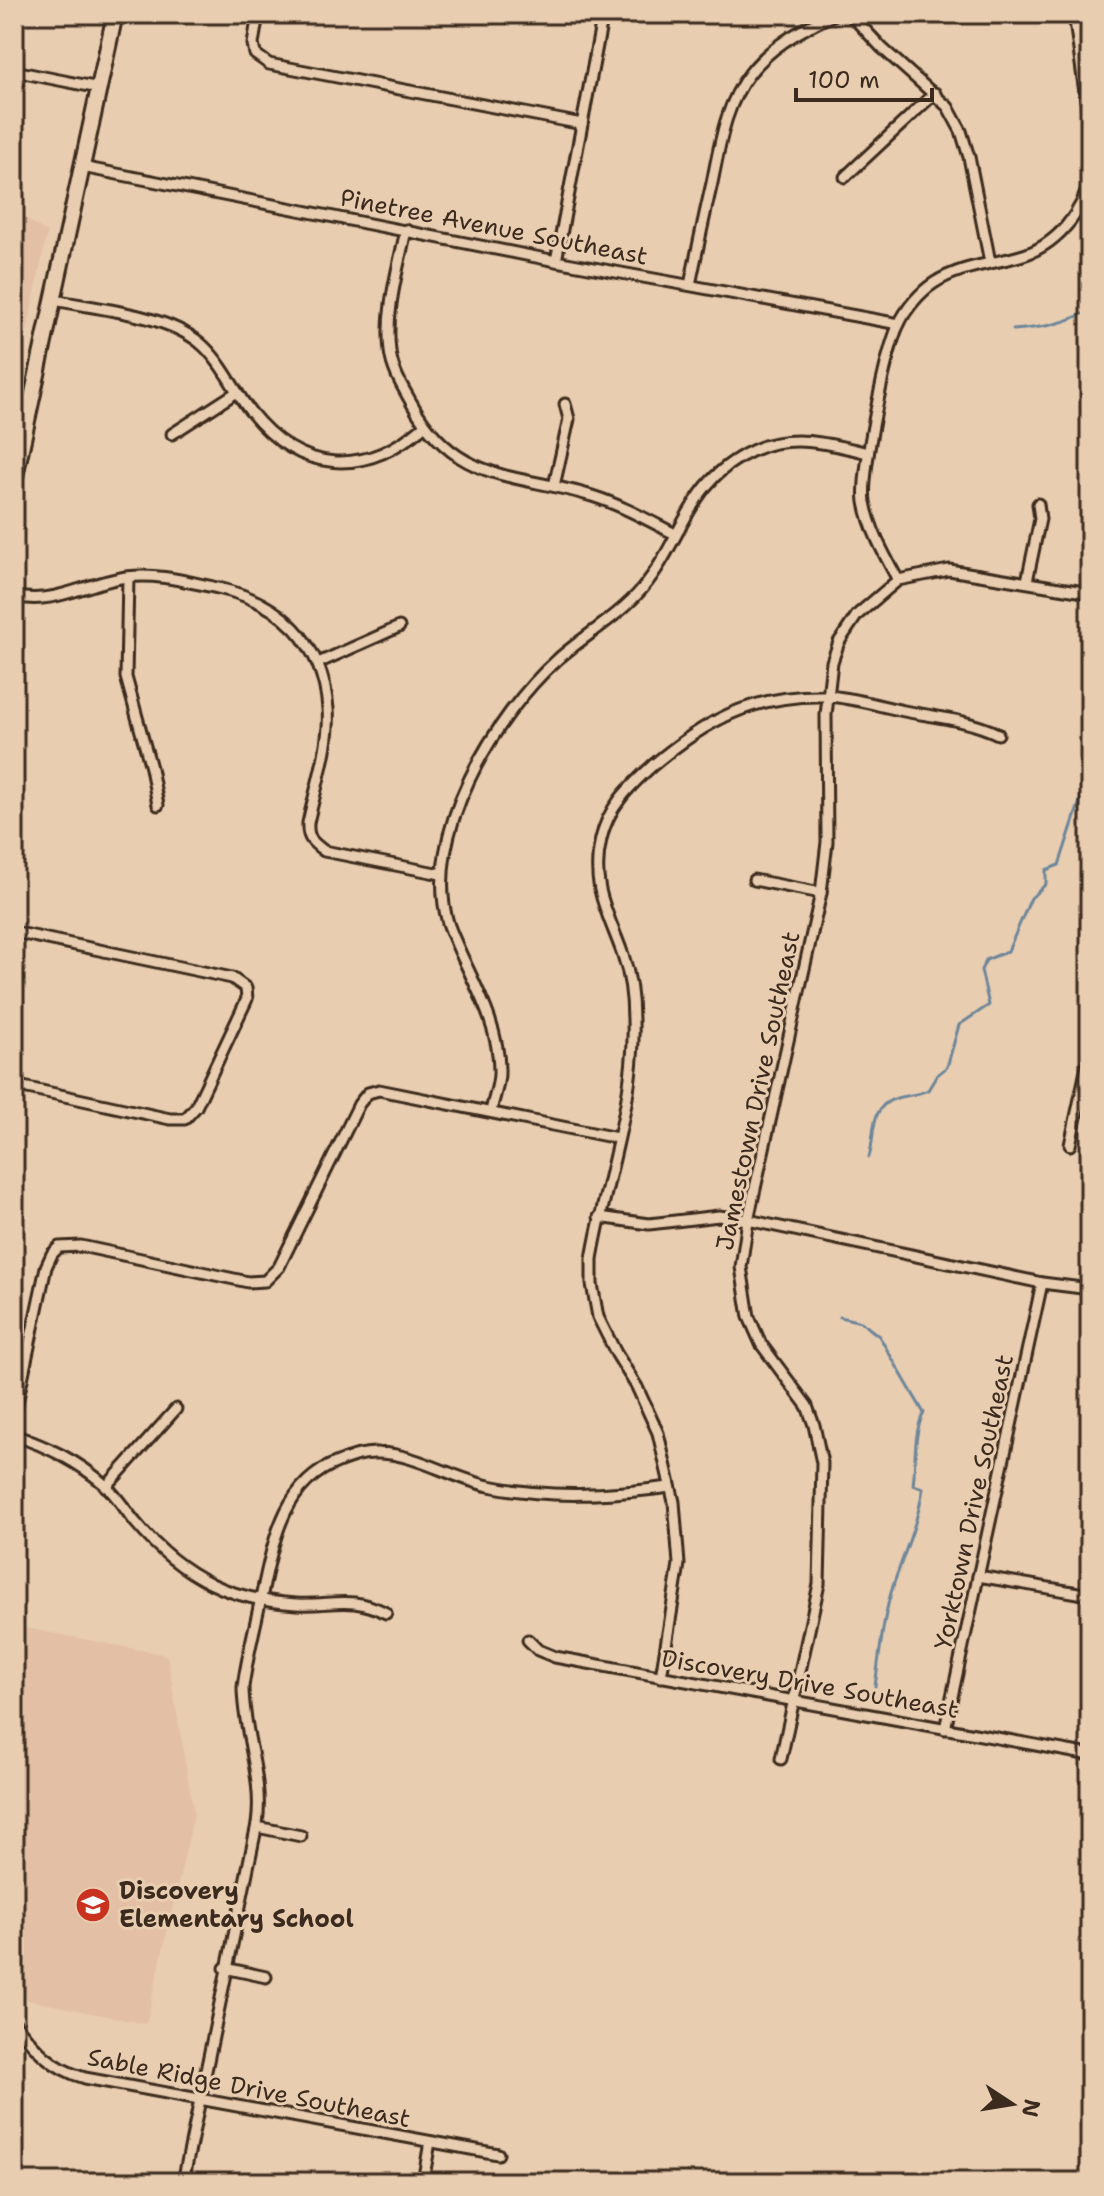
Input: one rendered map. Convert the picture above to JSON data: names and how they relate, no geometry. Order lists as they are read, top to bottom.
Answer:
{
  "streets": {
    "street": [
      "Pinetree Avenue Southeast",
      "Jamestown Drive Southeast",
      "Yorktown Drive Southeast",
      "Discovery Drive Southeast",
      "Sable Ridge Drive Southeast"
    ]
  },
  "crossings": [
    ["Jamestown Drive Southeast", "Discovery Drive Southeast"],
    ["Yorktown Drive Southeast", "Discovery Drive Southeast"]
  ],
  "places": {
    "school or university": ["Discovery Elementary School"]
  },
  "scale_bar": "100 m",
  "north": "right"
}
